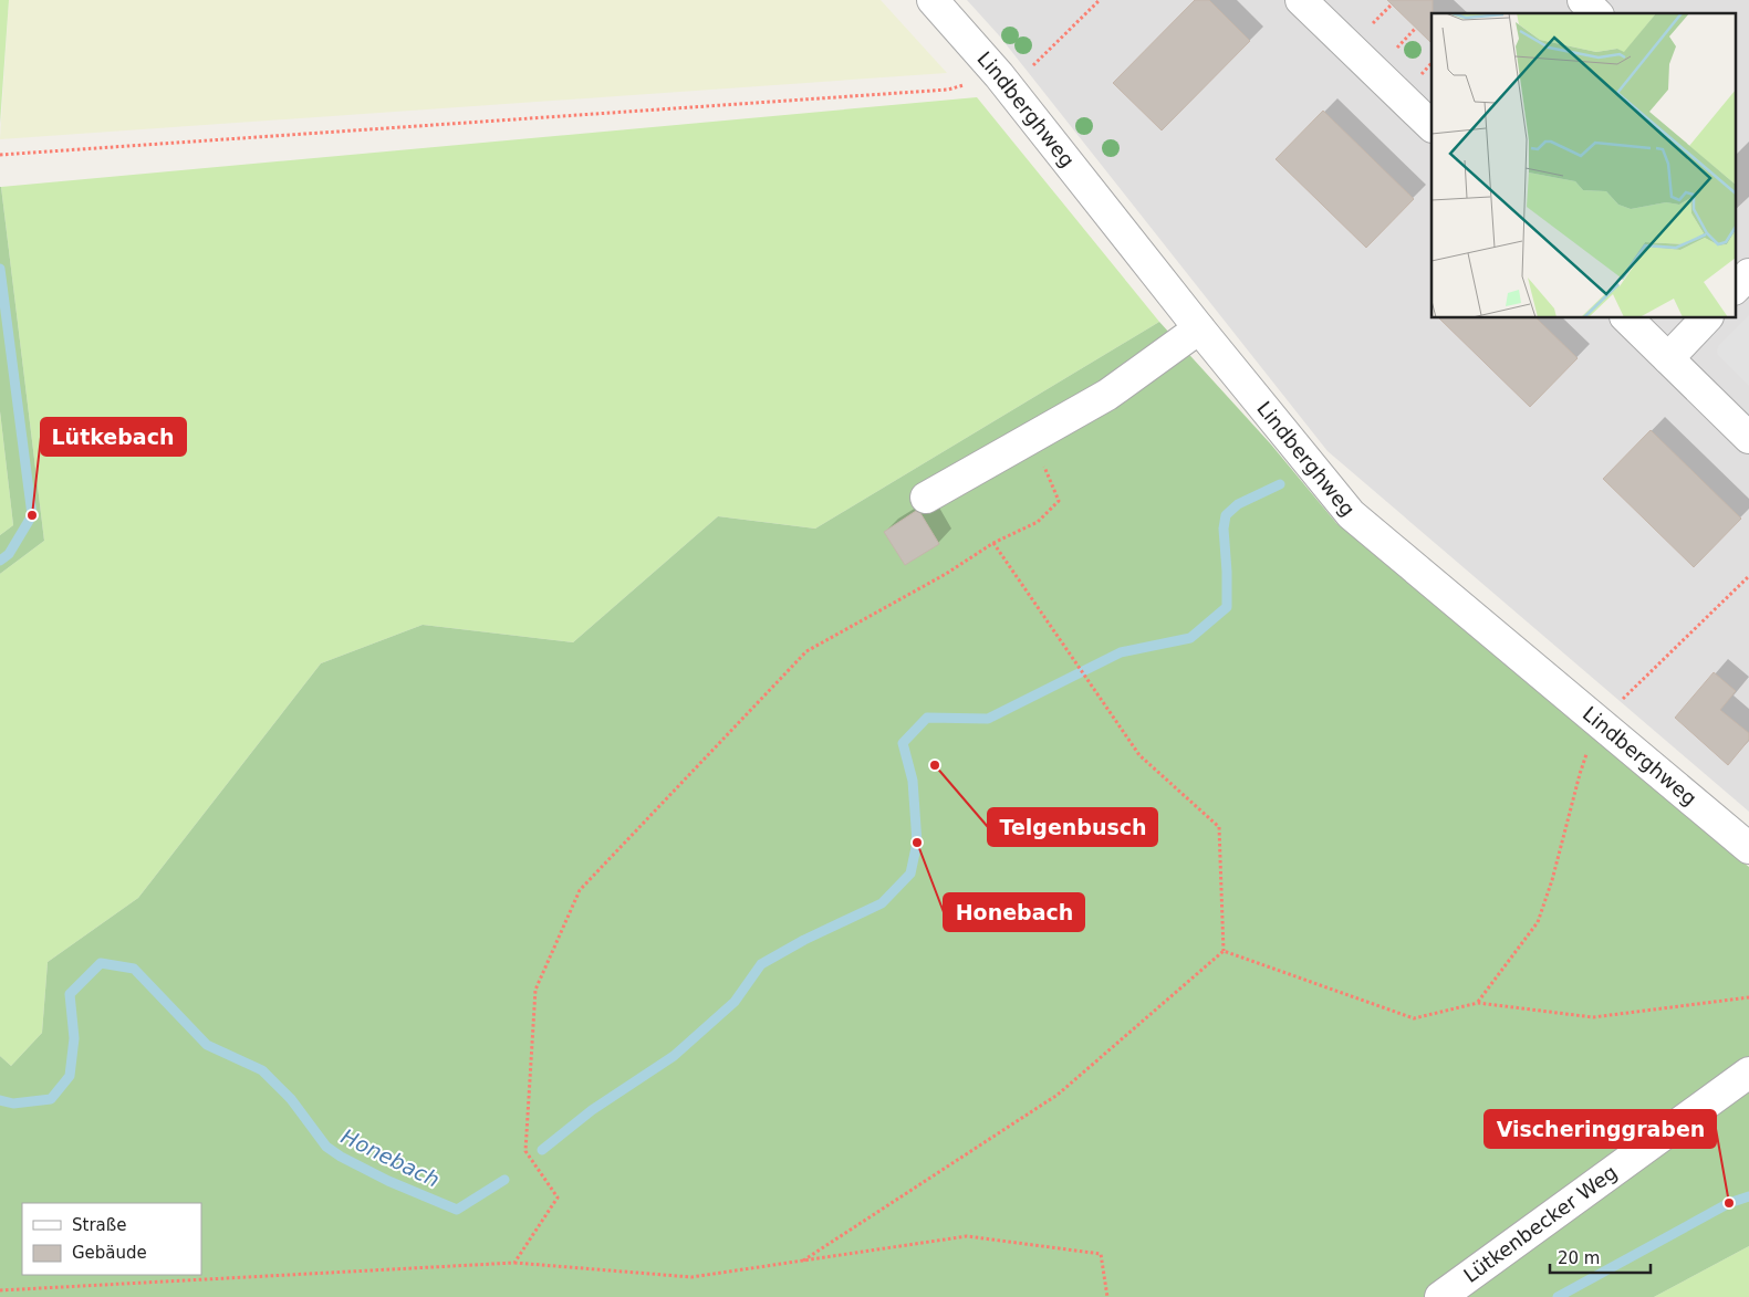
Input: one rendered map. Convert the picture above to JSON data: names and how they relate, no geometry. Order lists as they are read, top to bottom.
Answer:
{
  "streets": {
    "street": ["Lindberghweg", "Lütkenbecker Weg"]
  },
  "water": ["Honebach"],
  "places": [
    "Lütkebach",
    "Telgenbusch",
    "Honebach",
    "Vischeringgraben"
  ],
  "legend": ["Straße", "Gebäude"],
  "scale_bar": "20 m"
}
